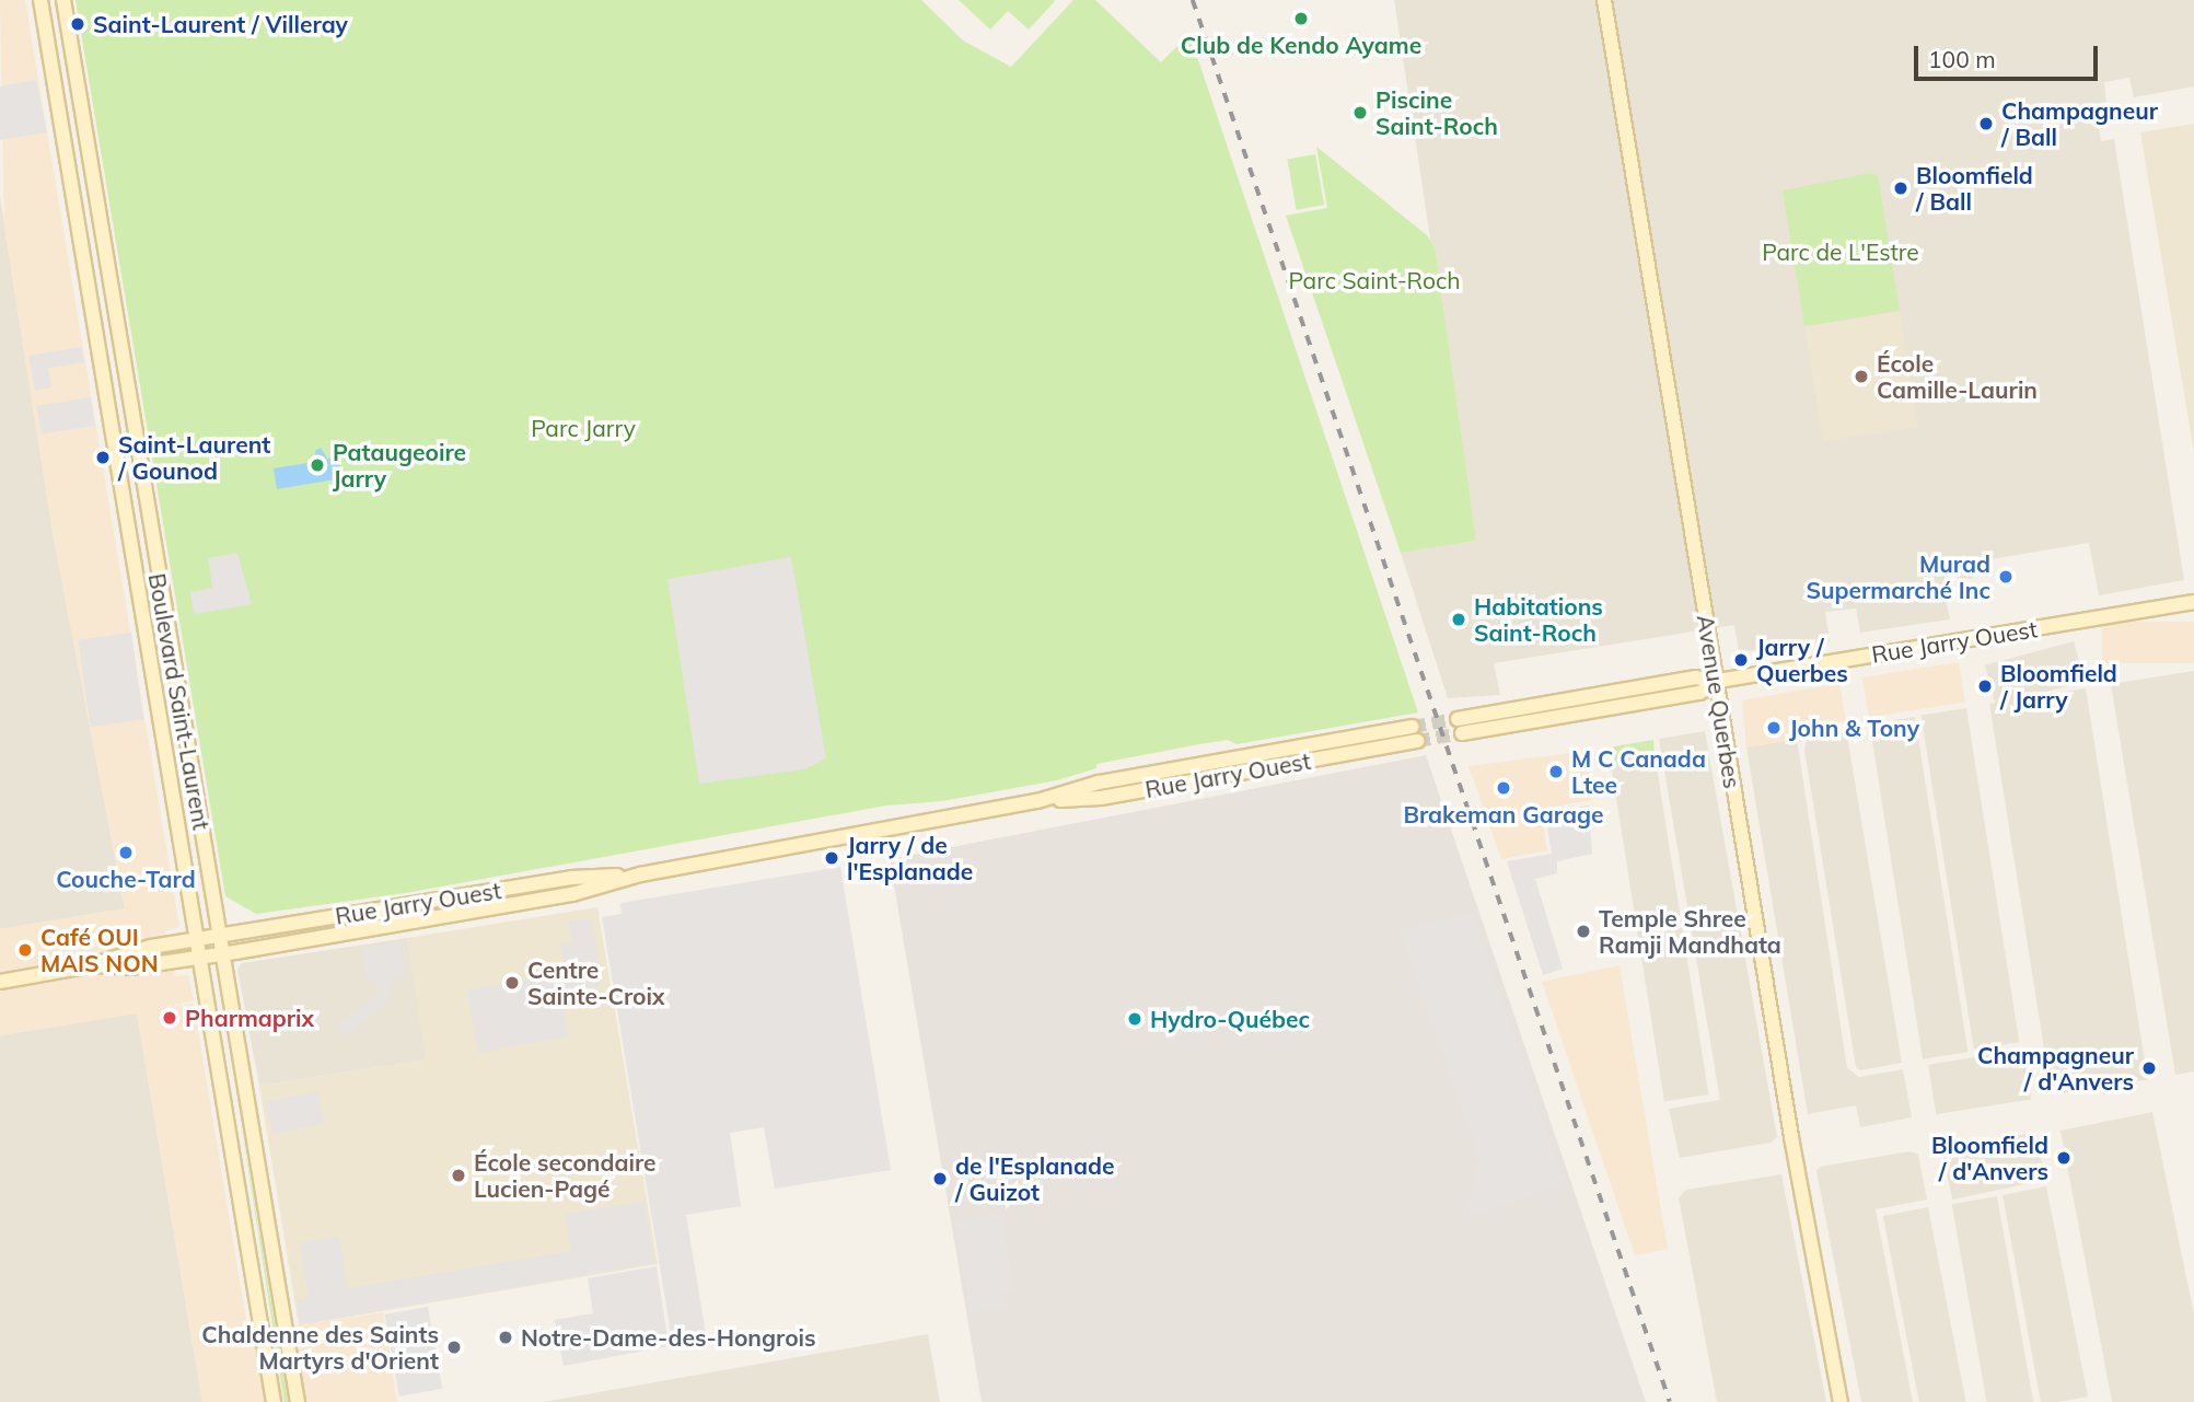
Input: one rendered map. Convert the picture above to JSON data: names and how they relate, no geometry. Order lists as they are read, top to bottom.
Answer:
{
  "streets": {
    "main road": ["Rue Jarry Ouest", "Boulevard Saint-Laurent", "Avenue Querbes"]
  },
  "crossings": [
    ["Rue Jarry Ouest", "Boulevard Saint-Laurent"],
    ["Rue Jarry Ouest", "Avenue Querbes"]
  ],
  "parks": ["Parc de L'Estre", "Parc Saint-Roch", "Parc Jarry"],
  "places": [
    "Club de Kendo Ayame",
    "Saint-Laurent / Villeray",
    "Piscine Saint-Roch",
    "Champagneur / Ball",
    "Bloomfield / Ball",
    "École Camille-Laurin",
    "Saint-Laurent / Gounod",
    "Pataugeoire Jarry",
    "Murad Supermarché Inc",
    "Habitations Saint-Roch",
    "Jarry / Querbes",
    "Bloomfield / Jarry",
    "John & Tony",
    "M C Canada Ltee",
    "Brakeman Garage",
    "Couche-Tard",
    "Jarry / de l'Esplanade",
    "Temple Shree Ramji Mandhata",
    "Café OUI MAIS NON",
    "Centre Sainte-Croix",
    "Pharmaprix",
    "Hydro-Québec",
    "Champagneur / d'Anvers",
    "Bloomfield / d'Anvers",
    "École secondaire Lucien-Pagé",
    "de l'Esplanade / Guizot",
    "Notre-Dame-des-Hongrois",
    "Chaldenne des Saints Martyrs d'Orient"
  ],
  "scale_bar": "100 m"
}
